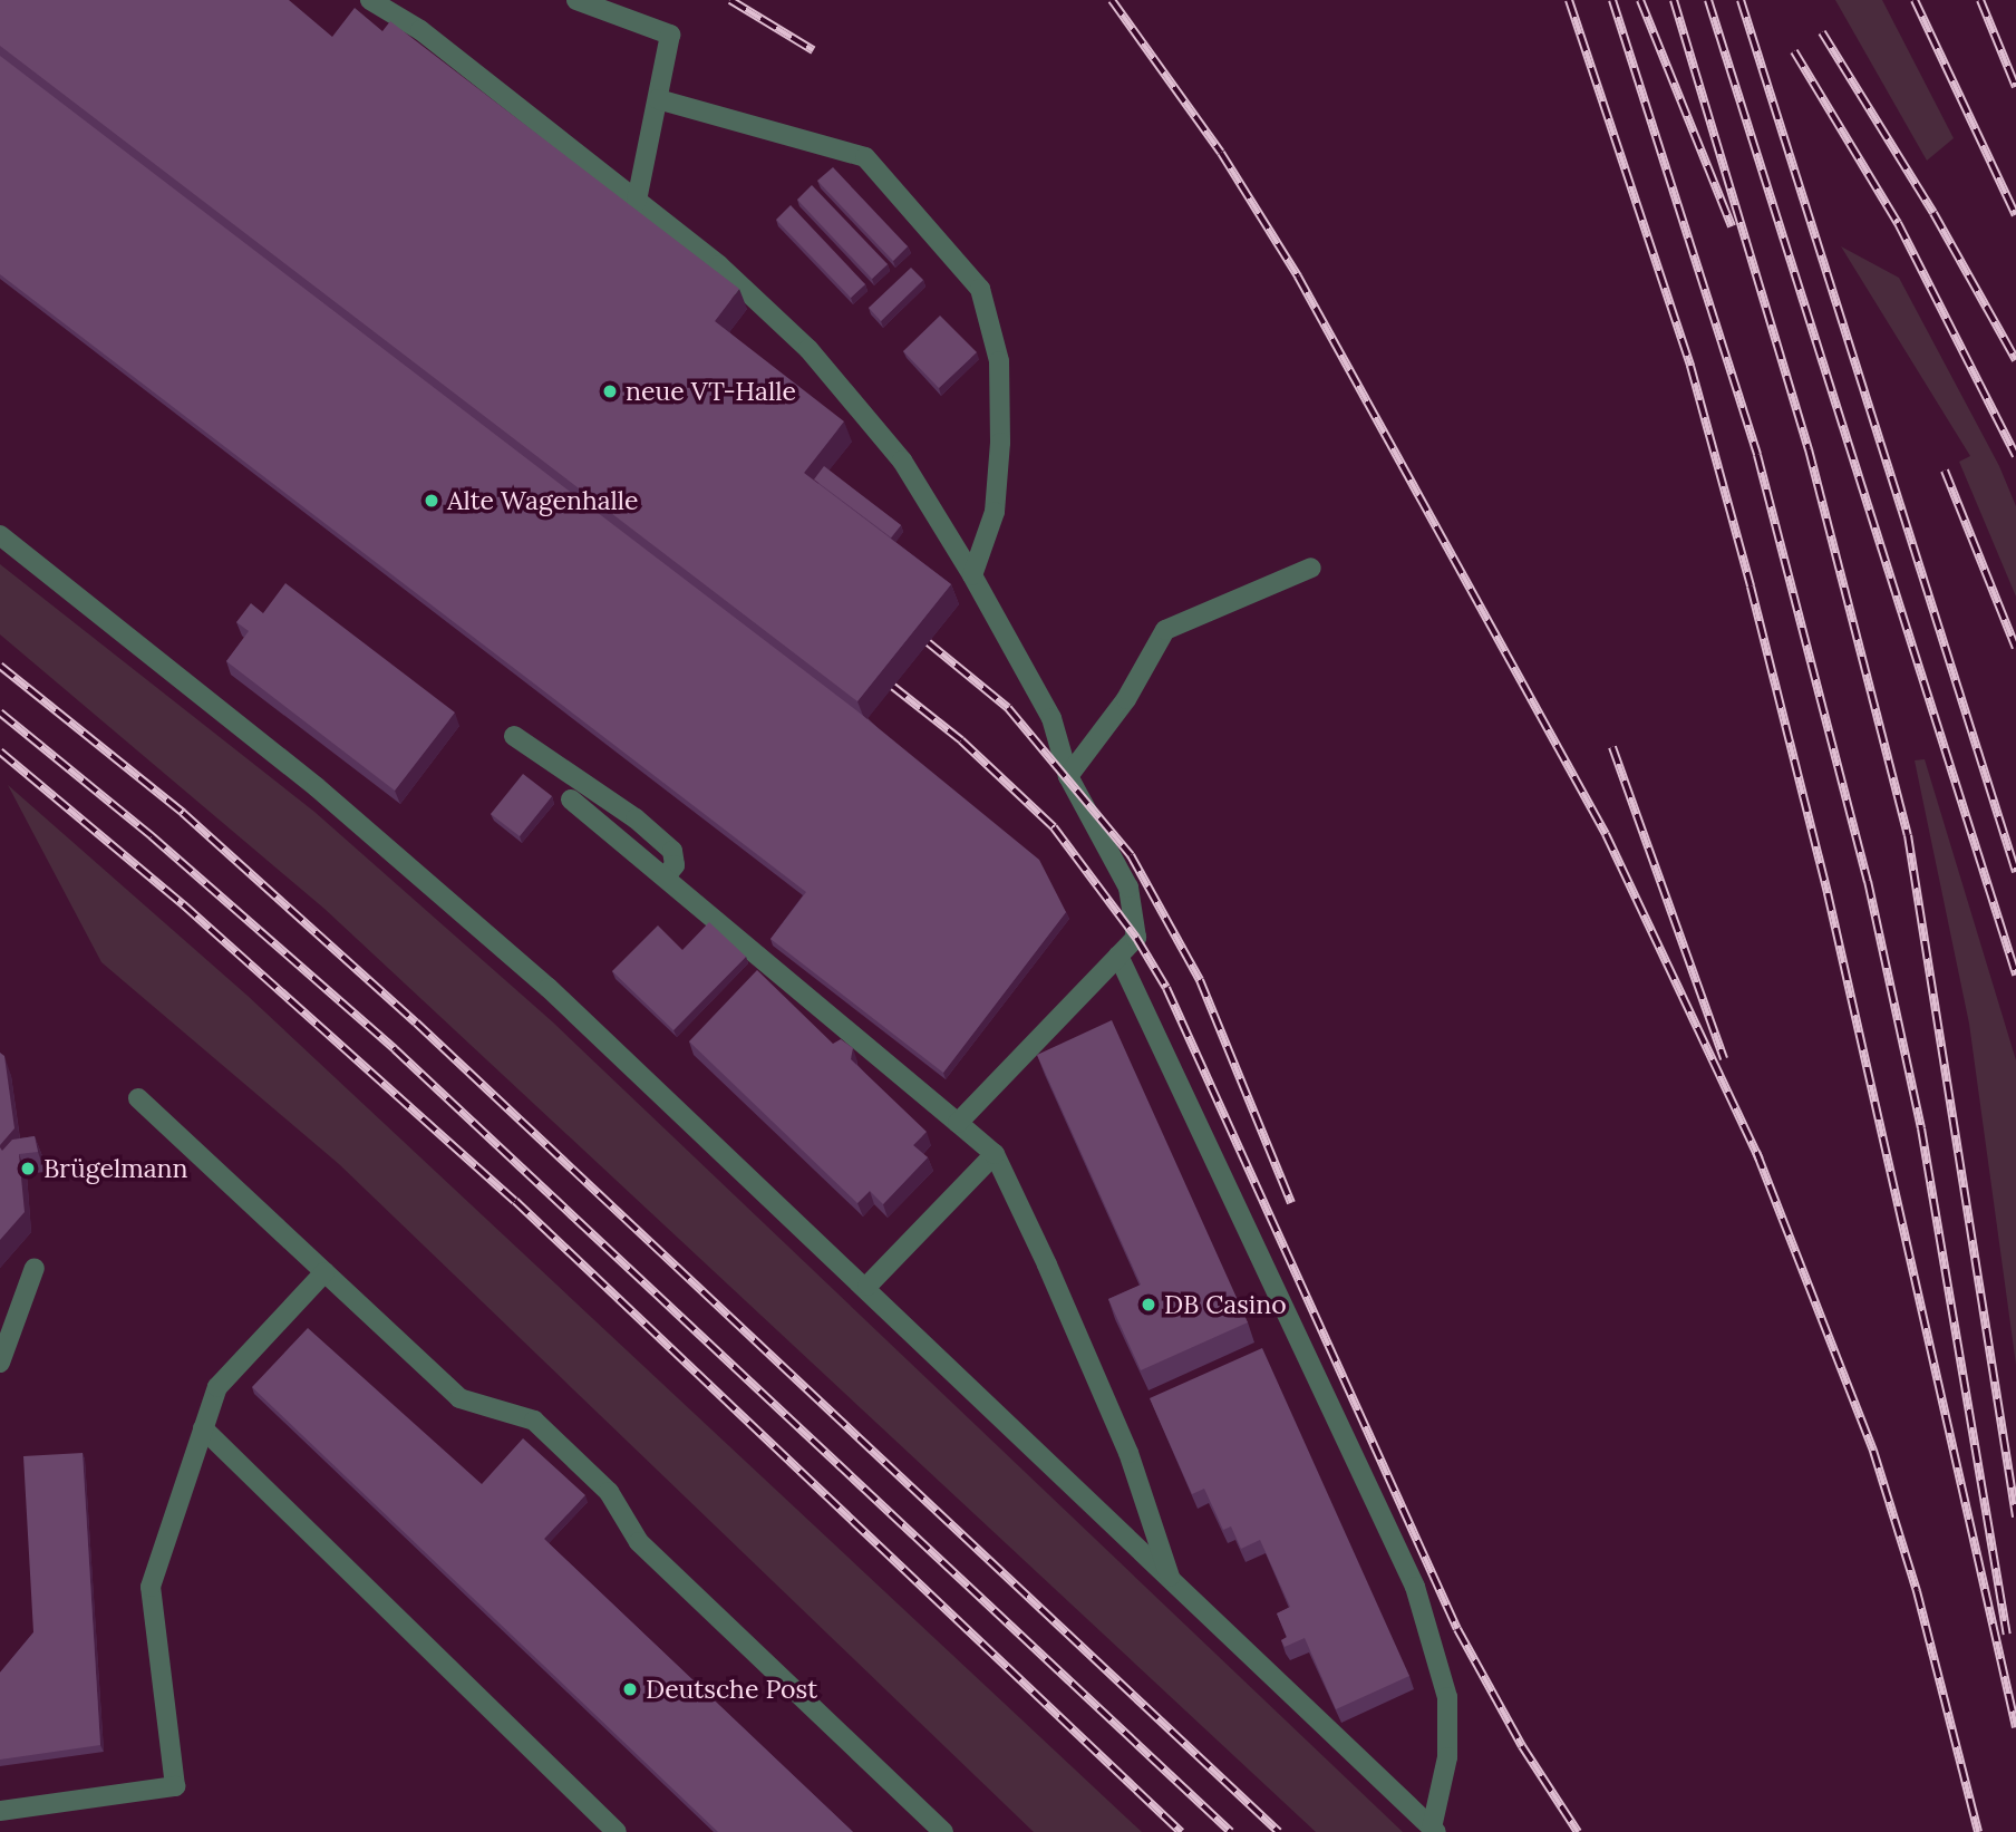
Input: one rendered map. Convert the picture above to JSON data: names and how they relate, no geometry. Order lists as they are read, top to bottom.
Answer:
{
  "places": [
    "neue VT-Halle",
    "Alte Wagenhalle",
    "Brügelmann",
    "DB Casino",
    "Deutsche Post"
  ]
}
